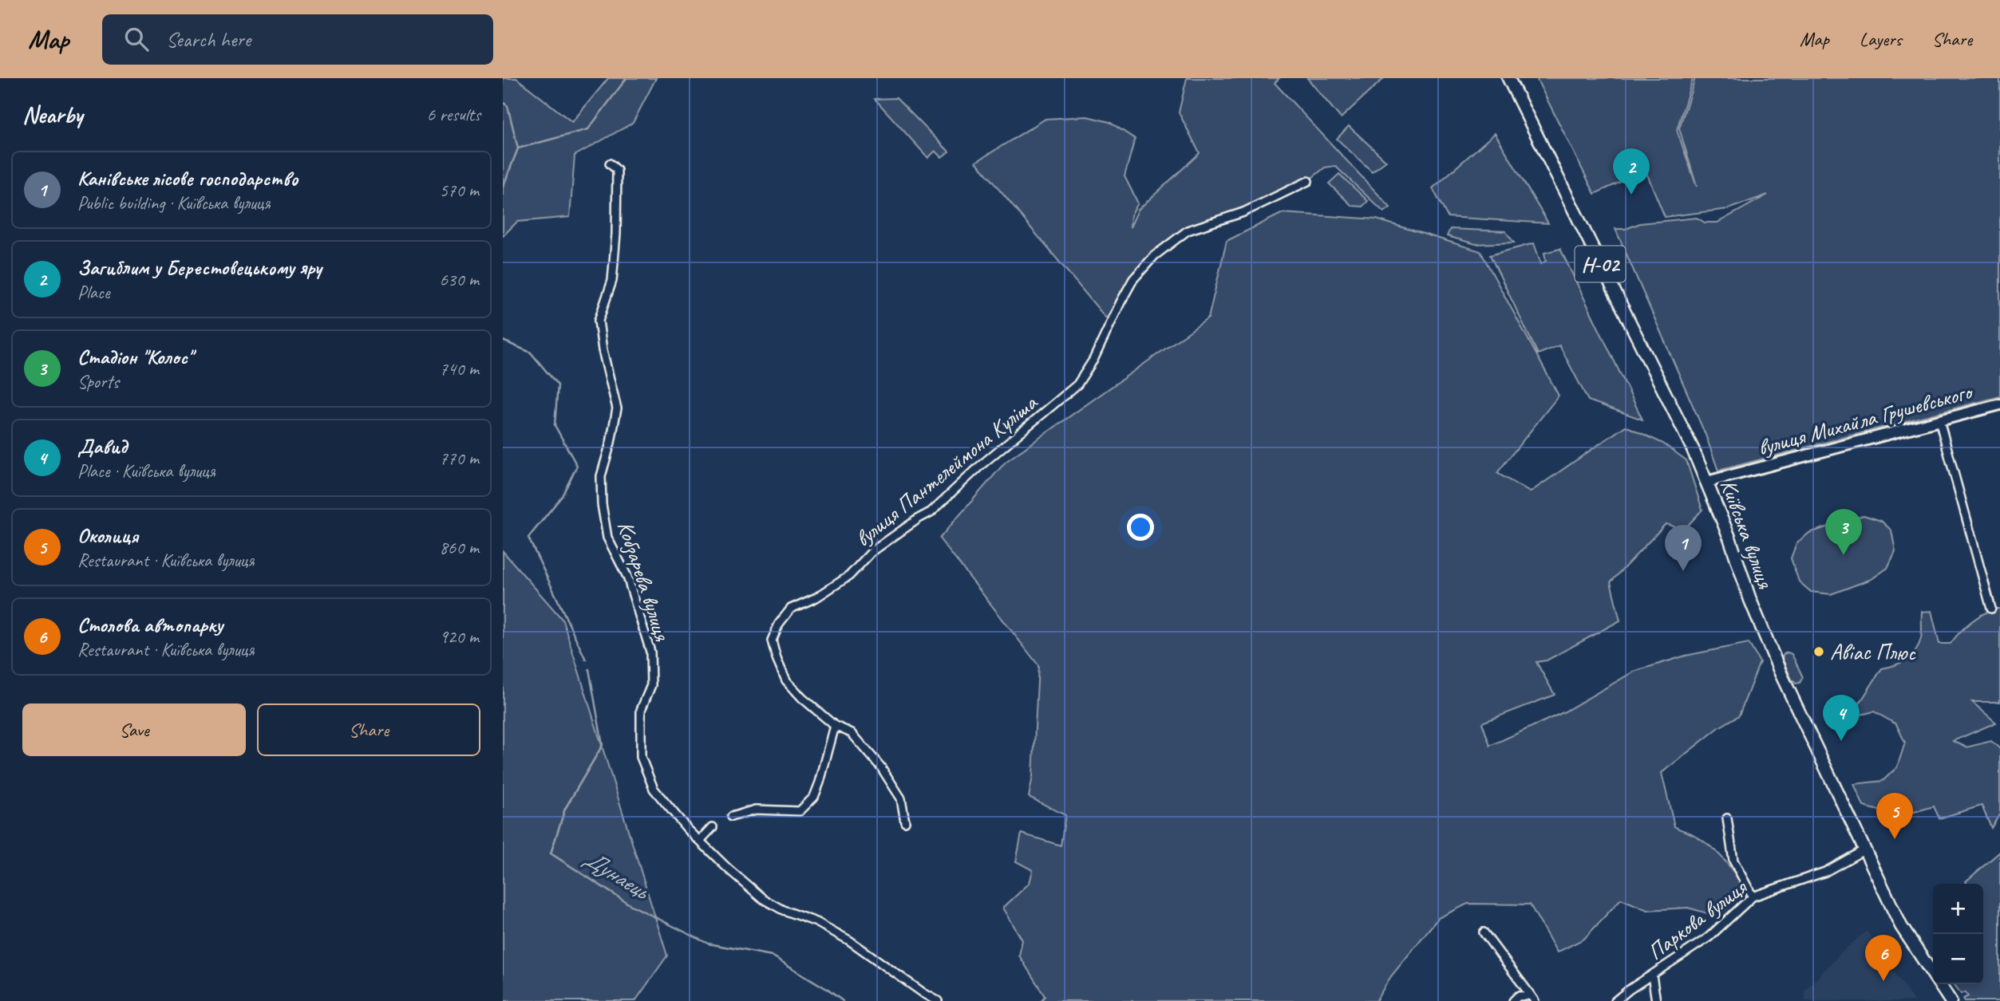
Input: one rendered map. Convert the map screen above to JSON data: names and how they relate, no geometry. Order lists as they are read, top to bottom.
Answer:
{
  "streets": {
    "main road": ["Н-02", "Київська вулиця"],
    "street": [
      "вулиця Михайла Грушевського",
      "вулиця Пантелеймона Куліша",
      "Кобзарева вулиця",
      "Паркова вулиця"
    ]
  },
  "crossings": [
    ["вулиця Михайла Грушевського", "Київська вулиця"],
    ["Київська вулиця", "Паркова вулиця"]
  ],
  "water": ["Дунаець"],
  "places": ["Авіас Плюс"],
  "page": {
    "header": "Map",
    "search": "Search here",
    "nav": ["Map", "Layers", "Share"],
    "heading": ["Nearby", "6 results"],
    "pins": [
      "2",
      "3",
      "1",
      "4",
      "5",
      "6"
    ],
    "list": [
      {
        "mark": "1",
        "name": "Канівське лісове господарство",
        "note": "Public building · Київська вулиця",
        "value": "570 m"
      },
      {
        "mark": "2",
        "name": "Загиблим у Берестовецькому яру",
        "note": "Place",
        "value": "630 m"
      },
      {
        "mark": "3",
        "name": "Стадіон \"Колос\"",
        "note": "Sports",
        "value": "740 m"
      },
      {
        "mark": "4",
        "name": "Давид",
        "note": "Place · Київська вулиця",
        "value": "770 m"
      },
      {
        "mark": "5",
        "name": "Околиця",
        "note": "Restaurant · Київська вулиця",
        "value": "860 m"
      },
      {
        "mark": "6",
        "name": "Столова автопарку",
        "note": "Restaurant · Київська вулиця",
        "value": "920 m"
      }
    ],
    "buttons": ["Save", "Share"],
    "map_buttons": ["+", "−"]
  }
}
